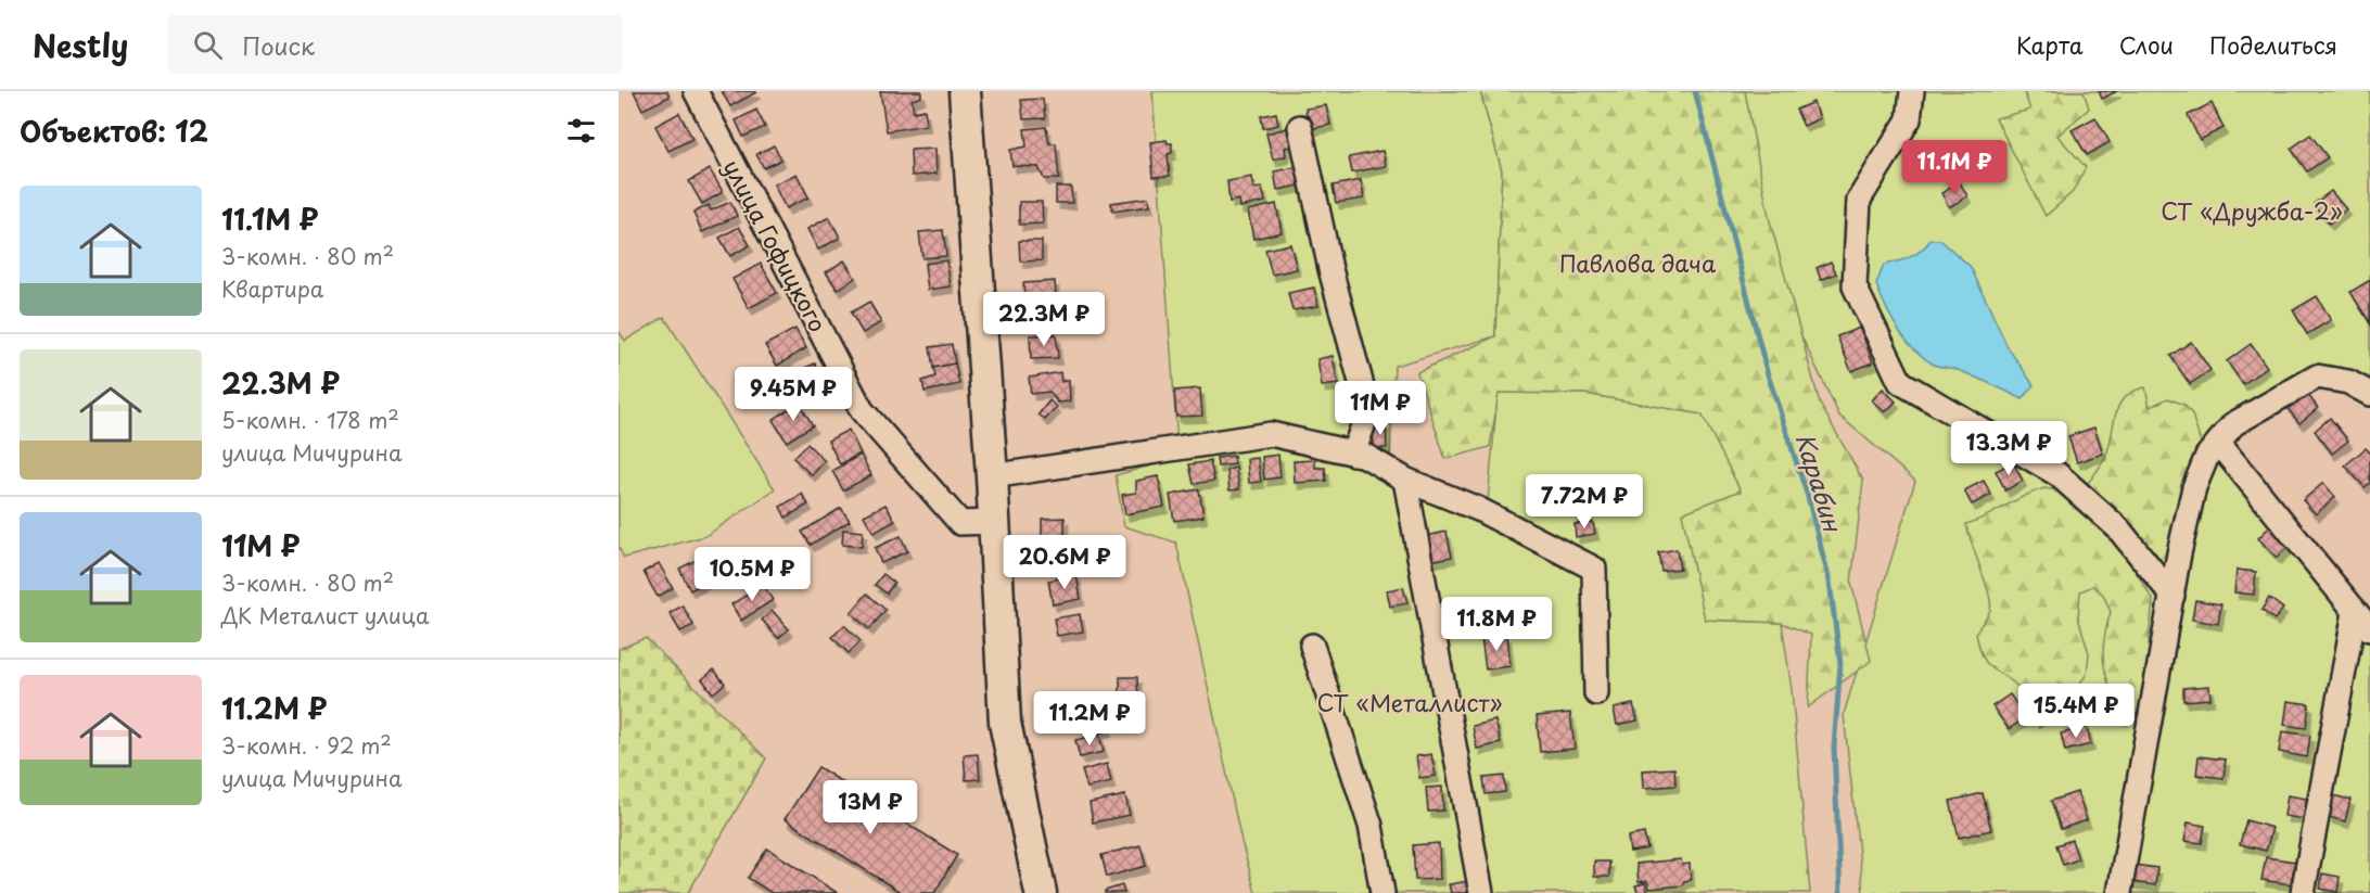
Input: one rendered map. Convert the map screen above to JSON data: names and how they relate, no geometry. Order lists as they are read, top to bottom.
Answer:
{
  "streets": {
    "street": ["улица Гофицкого"]
  },
  "water": ["Карабин"],
  "parks": ["СТ «Дружба-2»", "Павлова дача", "СТ «Металлист»"],
  "page": {
    "header": "Nestly",
    "search": "Поиск",
    "nav": ["Карта", "Слои", "Поделиться"],
    "heading": "Объектов: 12",
    "price": [
      "11.1M ₽",
      "22.3M ₽",
      "9.45M ₽",
      "11M ₽",
      "13.3M ₽",
      "7.72M ₽",
      "20.6M ₽",
      "10.5M ₽",
      "11.8M ₽",
      "15.4M ₽",
      "11.2M ₽",
      "13M ₽"
    ],
    "list": [
      {
        "name": "11.1M ₽",
        "note": "3-комн. · 80 m² · Квартира"
      },
      {
        "name": "22.3M ₽",
        "note": "5-комн. · 178 m² · улица Мичурина"
      },
      {
        "name": "11M ₽",
        "note": "3-комн. · 80 m² · ДК Металист улица"
      },
      {
        "name": "11.2M ₽",
        "note": "3-комн. · 92 m² · улица Мичурина"
      }
    ]
  }
}
